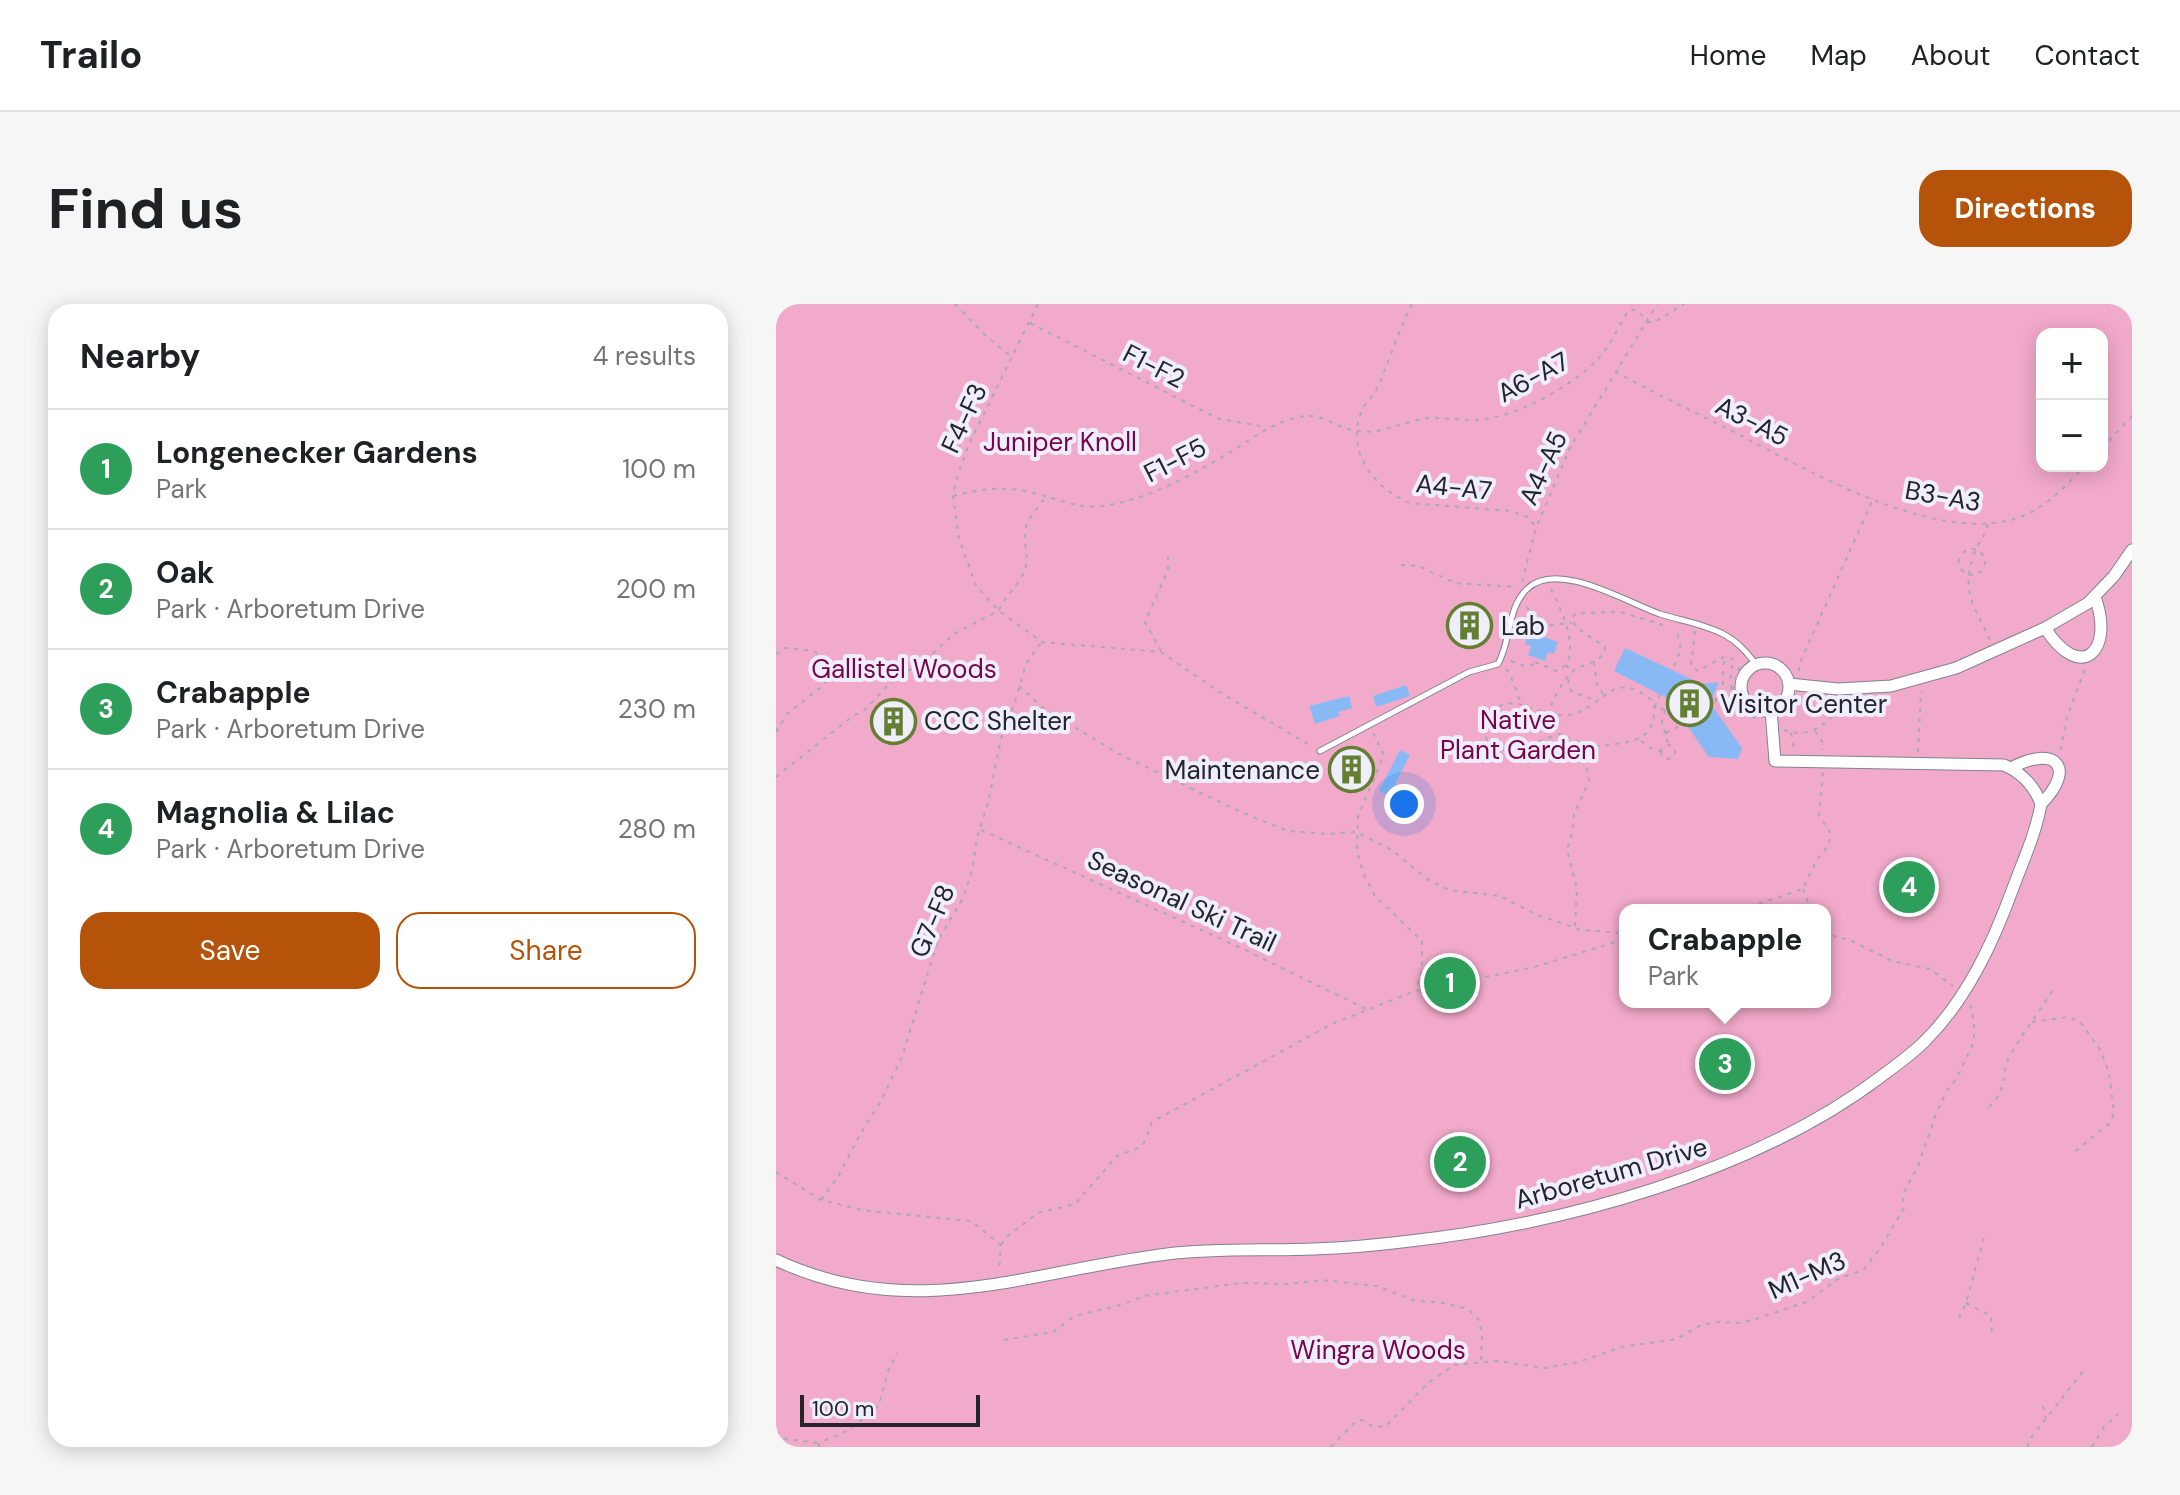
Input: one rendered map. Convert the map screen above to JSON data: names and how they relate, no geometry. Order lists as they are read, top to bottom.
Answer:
{
  "streets": {
    "street": ["Arboretum Drive"],
    "path": [
      "F1-F2",
      "A6-A7",
      "F4-F3",
      "A3-A5",
      "F1-F5",
      "A4-A5",
      "A4-A7",
      "B3-A3",
      "Seasonal Ski Trail",
      "G7-F8",
      "M1-M3"
    ]
  },
  "crossings": [
    ["F1-F2", "F4-F3"],
    ["F1-F2", "F1-F5"],
    ["A6-A7", "A4-A5"],
    ["A6-A7", "A4-A7"],
    ["F4-F3", "F1-F5"],
    ["A3-A5", "A4-A5"],
    ["A3-A5", "B3-A3"],
    ["A4-A5", "A4-A7"],
    ["Seasonal Ski Trail", "G7-F8"],
    ["Arboretum Drive", "M1-M3"]
  ],
  "parks": [
    "Juniper Knoll",
    "Gallistel Woods",
    "Native Plant Garden",
    "Wingra Woods"
  ],
  "places": {
    "building": [
      "Lab",
      "Visitor Center",
      "CCC Shelter",
      "Maintenance"
    ]
  },
  "scale_bar": "100 m",
  "page": {
    "header": "Trailo",
    "nav": [
      "Home",
      "Map",
      "About",
      "Contact"
    ],
    "buttons": [
      "Directions",
      ["Save", "Share"]
    ],
    "title": "Find us",
    "heading": ["Nearby", "4 results"],
    "map_buttons": ["+", "−"],
    "list": [
      {
        "mark": "1",
        "name": "Longenecker Gardens",
        "note": "Park",
        "value": "100 m"
      },
      {
        "mark": "2",
        "name": "Oak",
        "note": "Park · Arboretum Drive",
        "value": "200 m"
      },
      {
        "mark": "3",
        "name": "Crabapple",
        "note": "Park · Arboretum Drive",
        "value": "230 m"
      },
      {
        "mark": "4",
        "name": "Magnolia & Lilac",
        "note": "Park · Arboretum Drive",
        "value": "280 m"
      }
    ],
    "pins": [
      "4",
      "1",
      "3",
      "2"
    ],
    "popup": ["Crabapple", "Park"],
    "scale": "100 m"
  }
}
